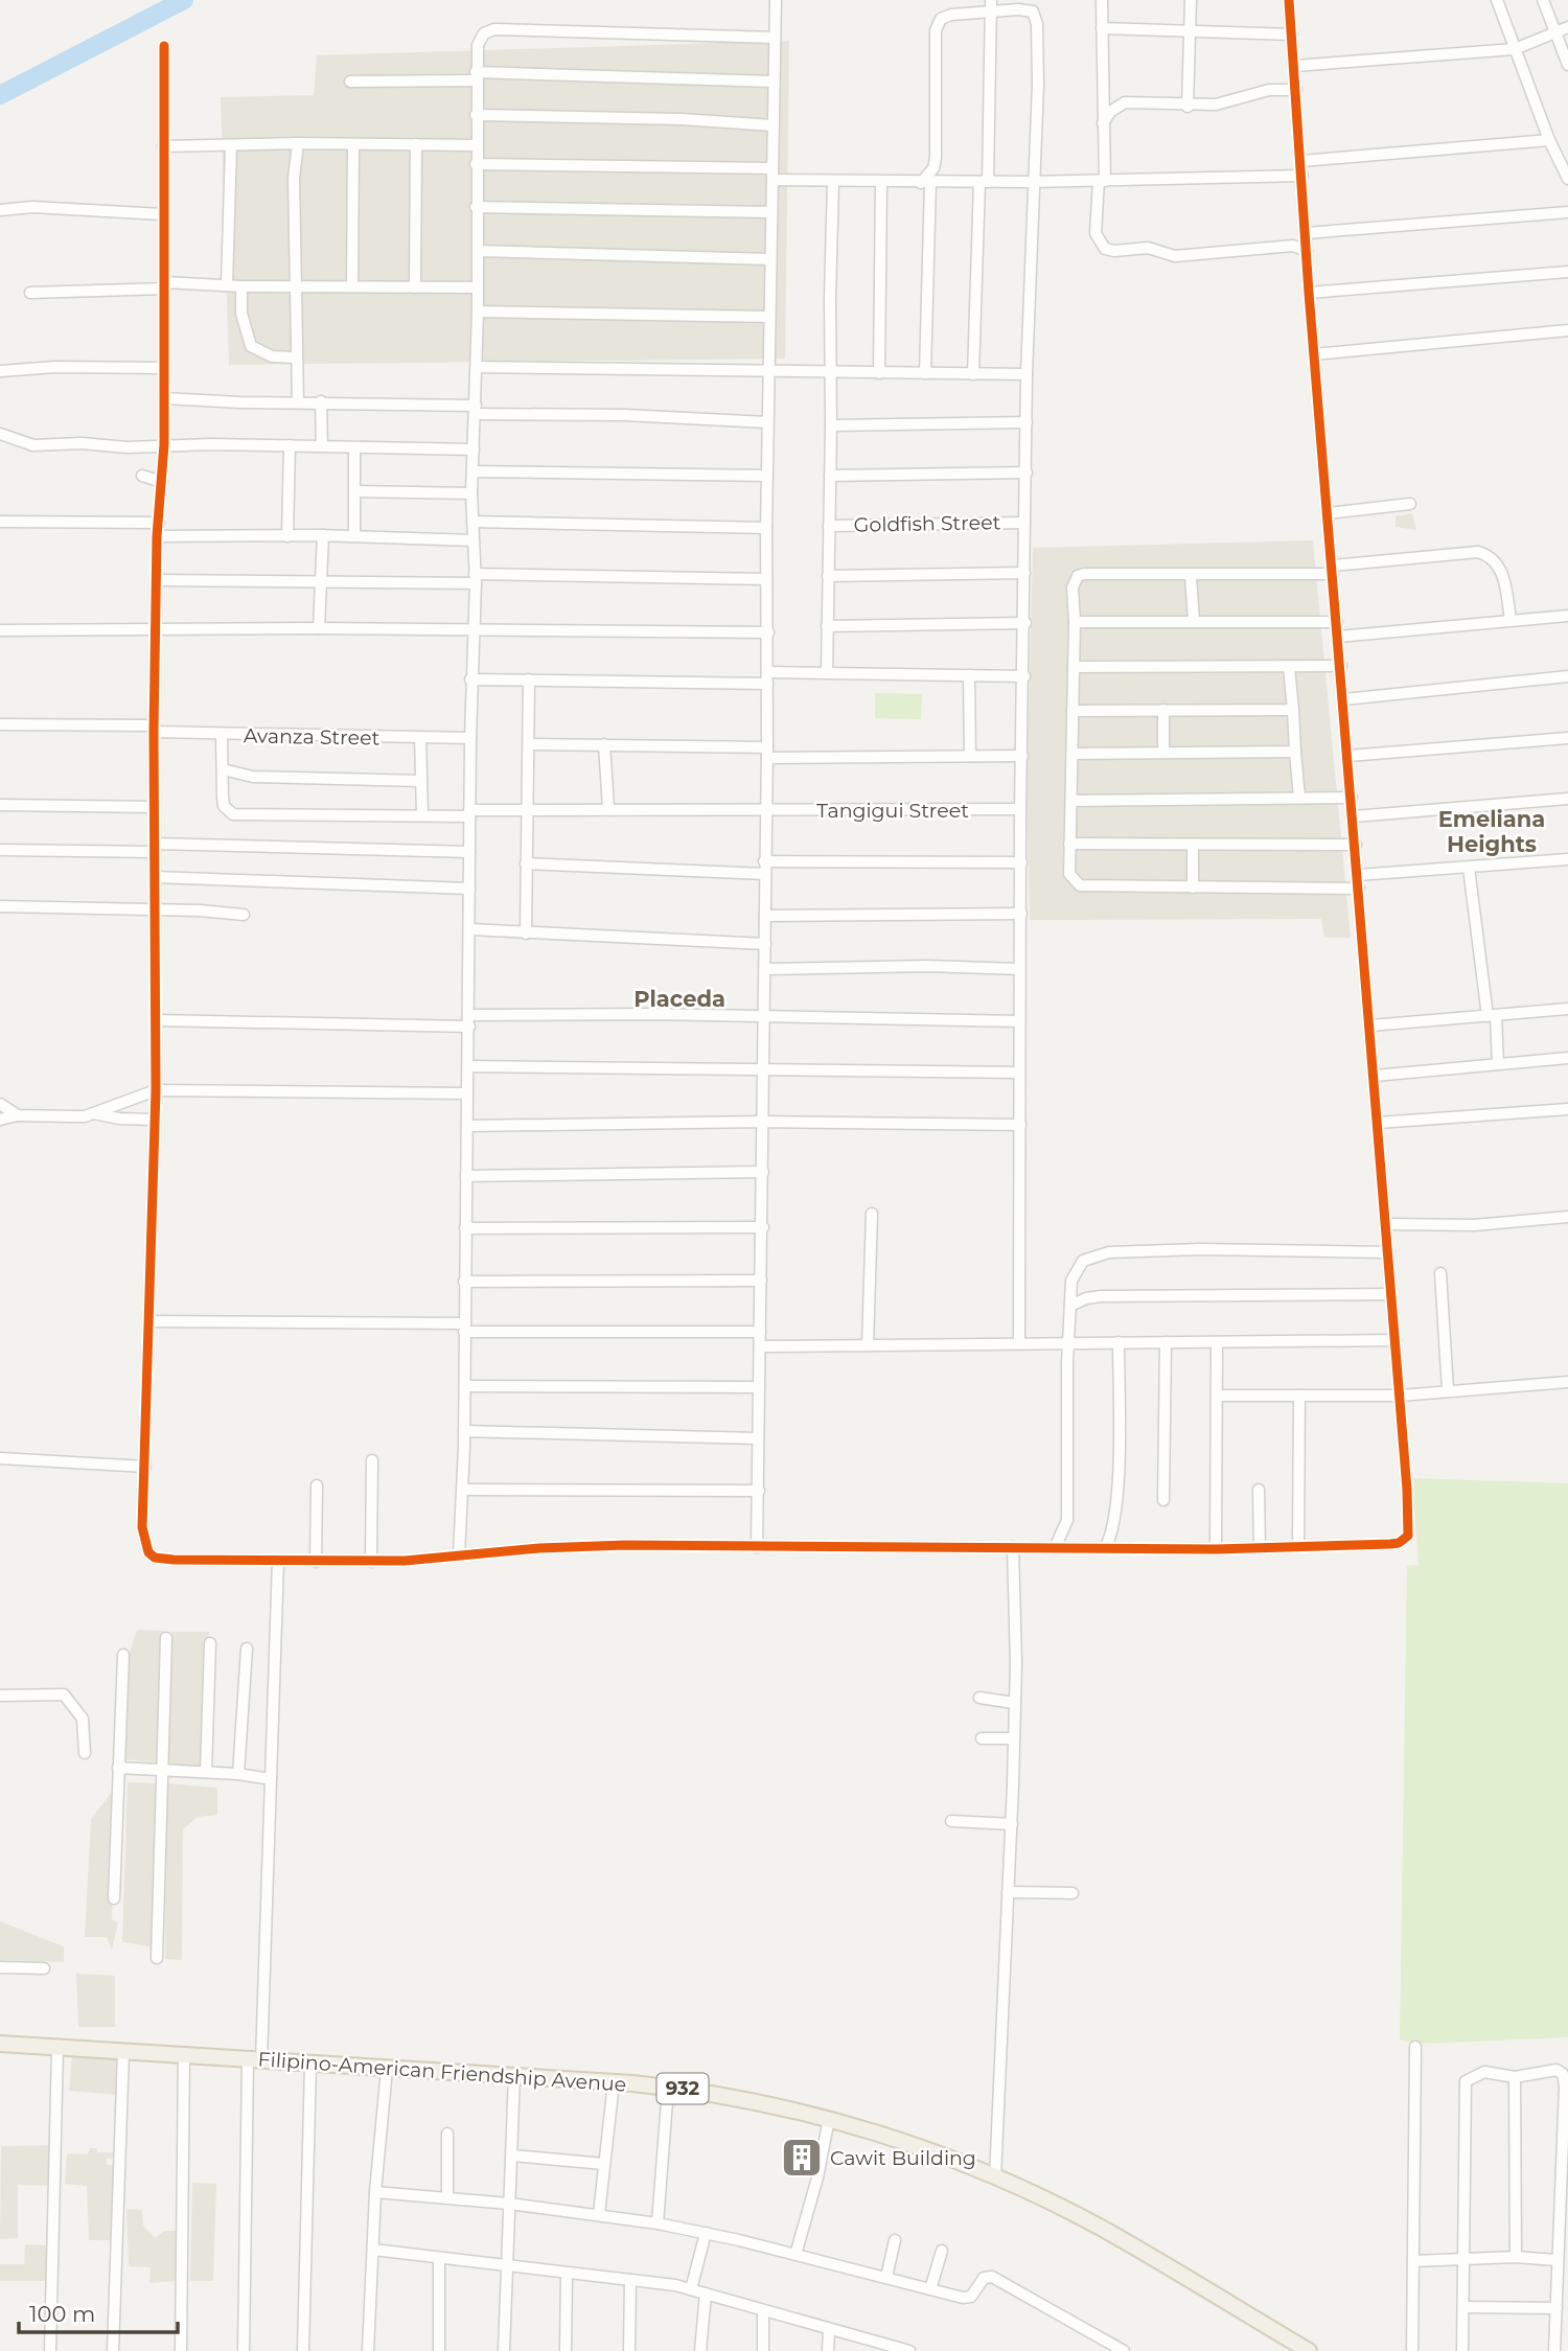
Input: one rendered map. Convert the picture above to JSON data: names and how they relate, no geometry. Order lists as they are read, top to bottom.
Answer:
{
  "streets": {
    "main road": ["Filipino-American Friendship Avenue", "932"],
    "street": ["Goldfish Street", "Avanza Street", "Tangigui Street"]
  },
  "crossings": [
    ["Avanza Street", "Tangigui Street"]
  ],
  "districts": ["Emeliana Heights", "Placeda"],
  "places": {
    "building": ["Cawit Building"]
  },
  "scale_bar": "100 m"
}
